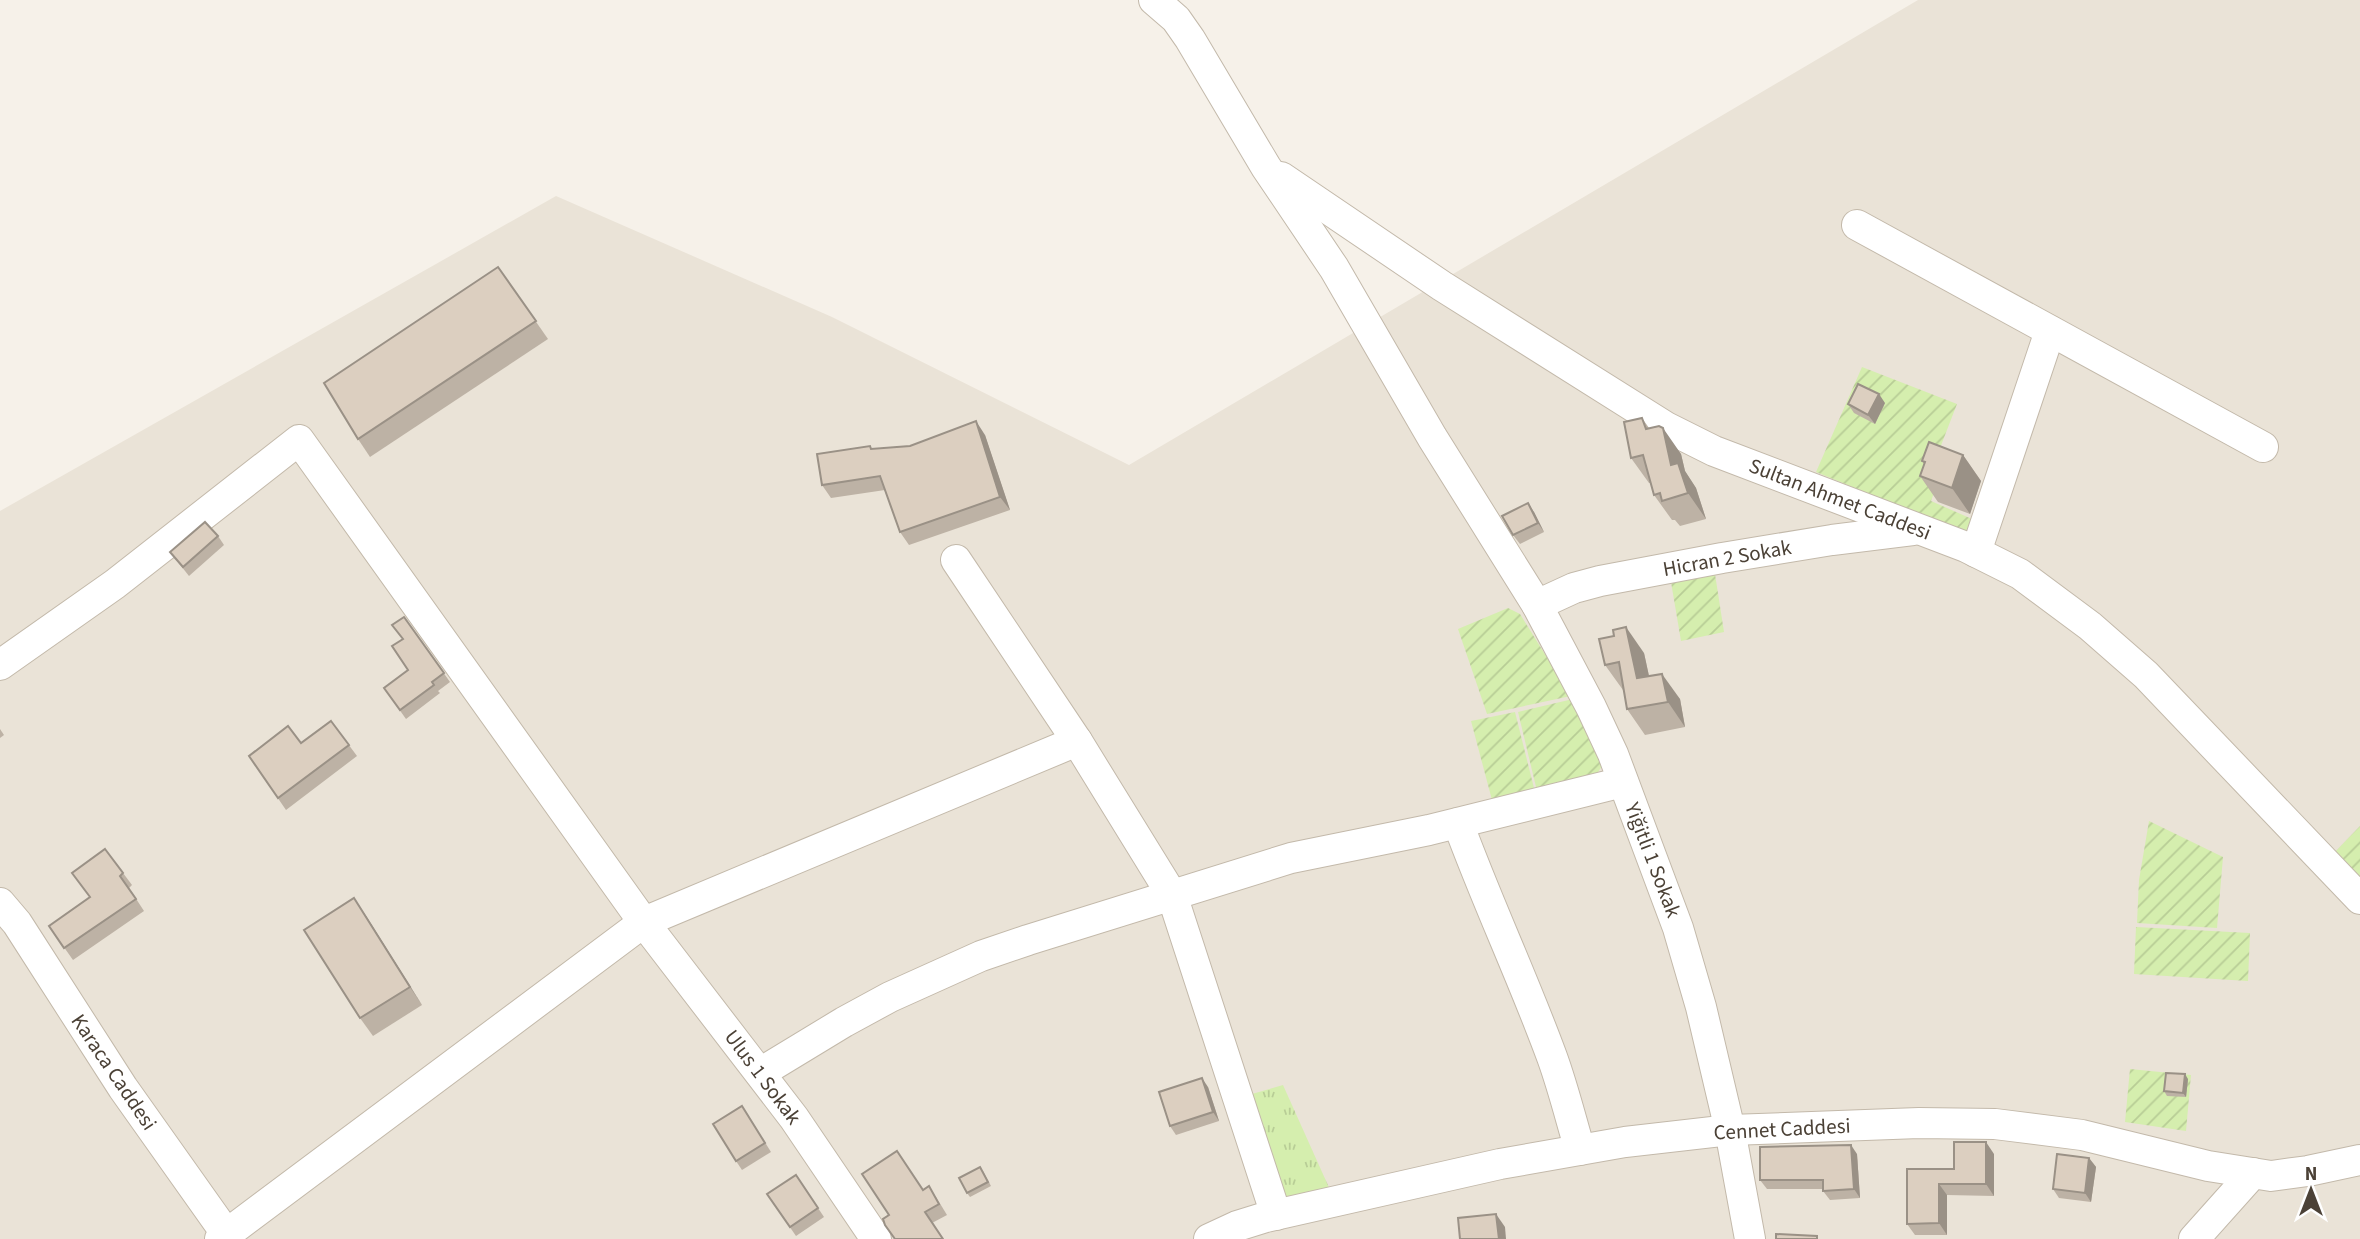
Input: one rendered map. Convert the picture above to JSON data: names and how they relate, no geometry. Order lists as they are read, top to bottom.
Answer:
{
  "streets": {
    "street": [
      "Sultan Ahmet Caddesi",
      "Hicran 2 Sokak",
      "Yiğitli 1 Sokak",
      "Karaca Caddesi",
      "Ulus 1 Sokak",
      "Cennet Caddesi"
    ]
  },
  "crossings": [
    ["Sultan Ahmet Caddesi", "Hicran 2 Sokak"],
    ["Sultan Ahmet Caddesi", "Yiğitli 1 Sokak"],
    ["Hicran 2 Sokak", "Yiğitli 1 Sokak"],
    ["Yiğitli 1 Sokak", "Cennet Caddesi"]
  ],
  "north": "top"
}
